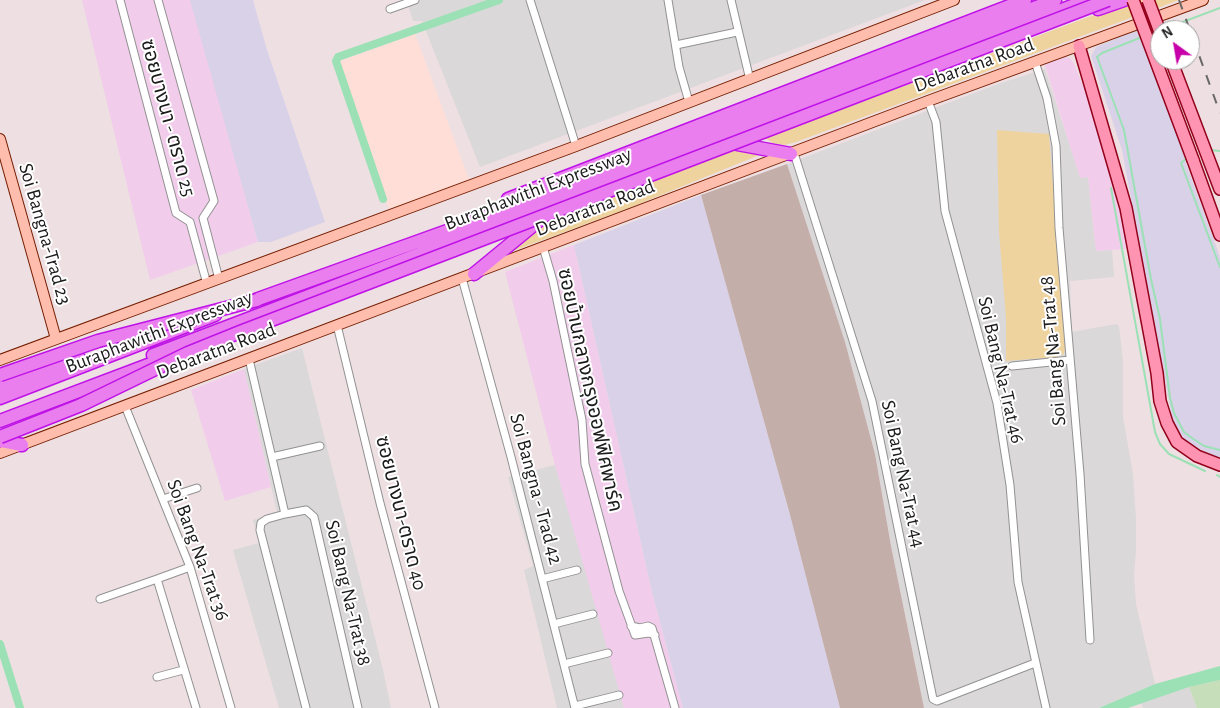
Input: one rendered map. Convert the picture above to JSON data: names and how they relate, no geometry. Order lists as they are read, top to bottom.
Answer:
{
  "streets": {
    "highway": ["Debaratna Road", "Buraphawithi Expressway"],
    "main road": ["Soi Bangna-Trad 23"],
    "street": [
      "ซอยบางนา - ตราด 25",
      "Soi Bang Na-Trat 48",
      "Soi Bang Na-Trat 46",
      "ซอยบ้านกลางกรุงออฟฟิศพาร์ค",
      "Soi Bang Na-Trat 44",
      "Soi Bangna - Trad 42",
      "ซอยบางนา-ตราด 40",
      "Soi Bang Na-Trat 36",
      "Soi Bang Na-Trat 38"
    ]
  },
  "crossings": [
    ["Debaratna Road", "Soi Bang Na-Trat 48"],
    ["Debaratna Road", "Soi Bang Na-Trat 46"],
    ["Debaratna Road", "ซอยบ้านกลางกรุงออฟฟิศพาร์ค"],
    ["Debaratna Road", "Soi Bang Na-Trat 44"],
    ["Debaratna Road", "Soi Bangna - Trad 42"],
    ["Debaratna Road", "ซอยบางนา-ตราด 40"],
    ["Debaratna Road", "Soi Bang Na-Trat 36"],
    ["Soi Bang Na-Trat 46", "Soi Bang Na-Trat 44"]
  ],
  "north": "top left"
}
